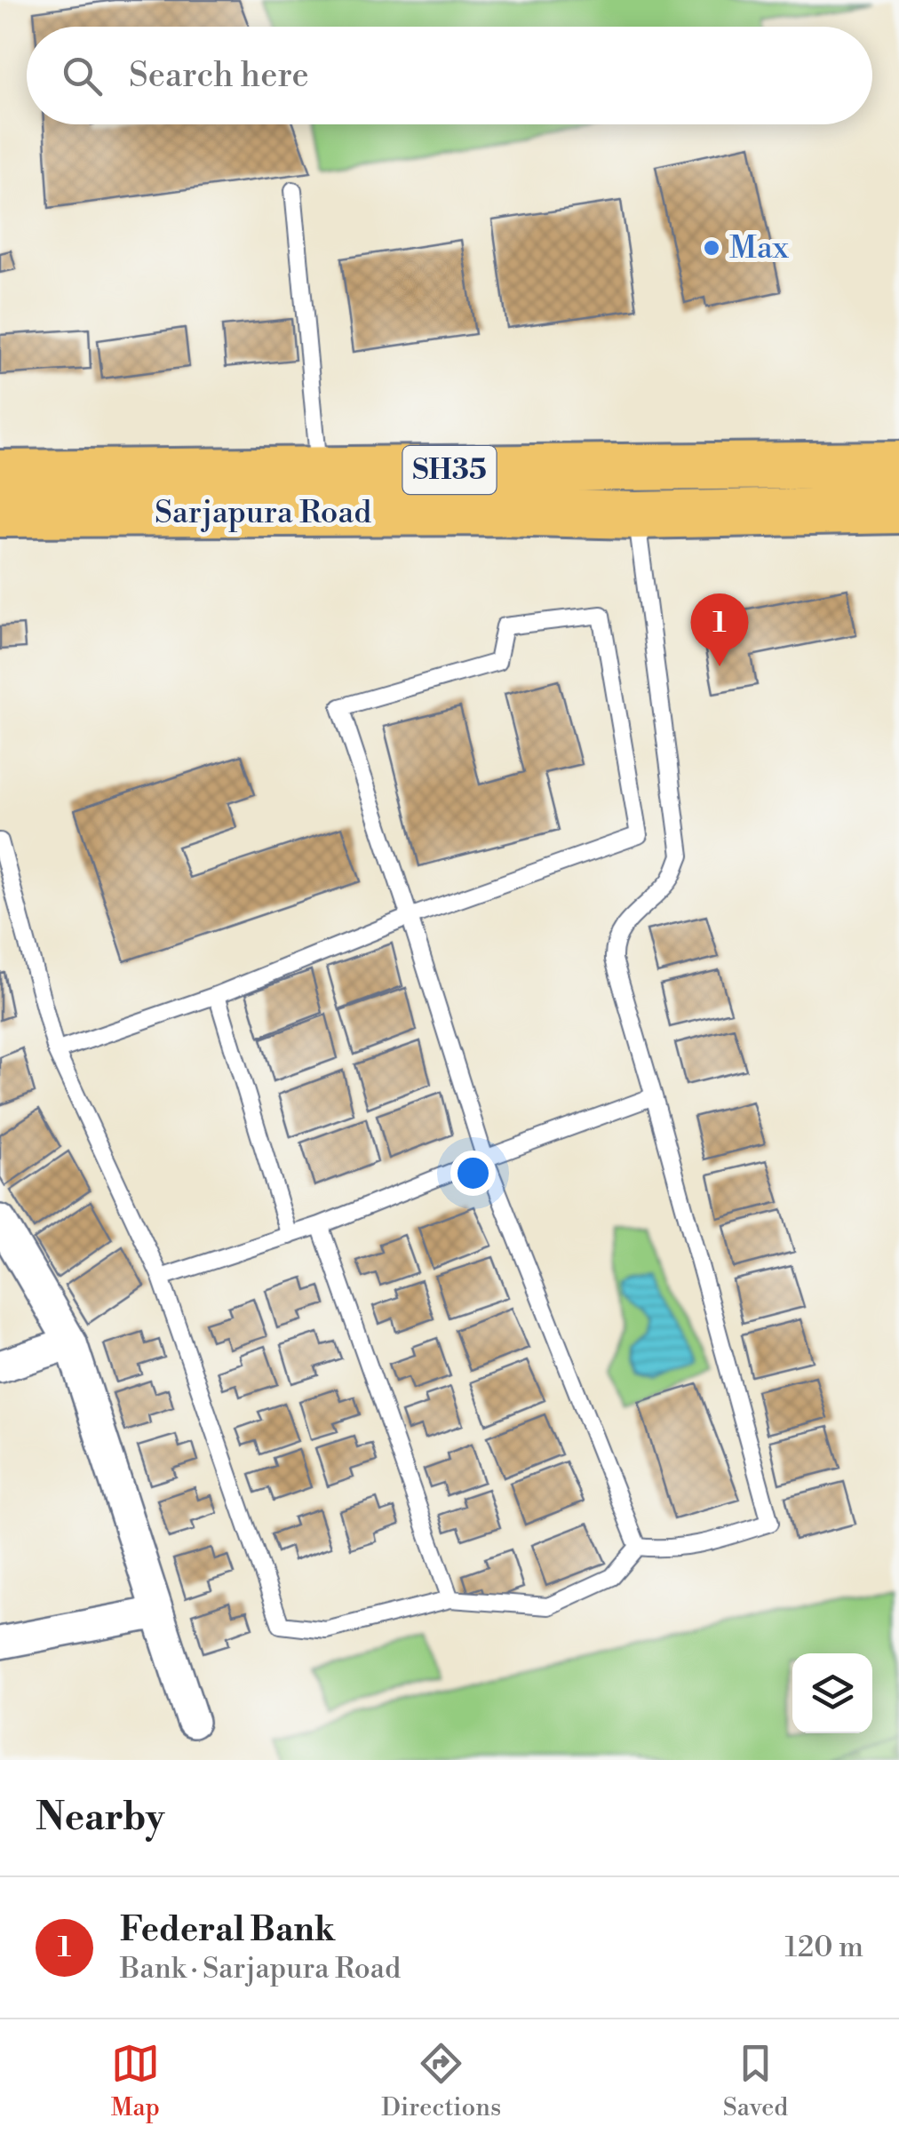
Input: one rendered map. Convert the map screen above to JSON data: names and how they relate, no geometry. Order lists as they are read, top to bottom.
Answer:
{
  "streets": {
    "main road": ["SH35", "Sarjapura Road"]
  },
  "places": ["Max"],
  "page": {
    "search": "Search here",
    "pins": "1",
    "heading": "Nearby",
    "list": [
      {
        "mark": "1",
        "name": "Federal Bank",
        "note": "Bank · Sarjapura Road",
        "value": "120 m"
      }
    ],
    "nav": ["Map", "Directions", "Saved"]
  }
}
